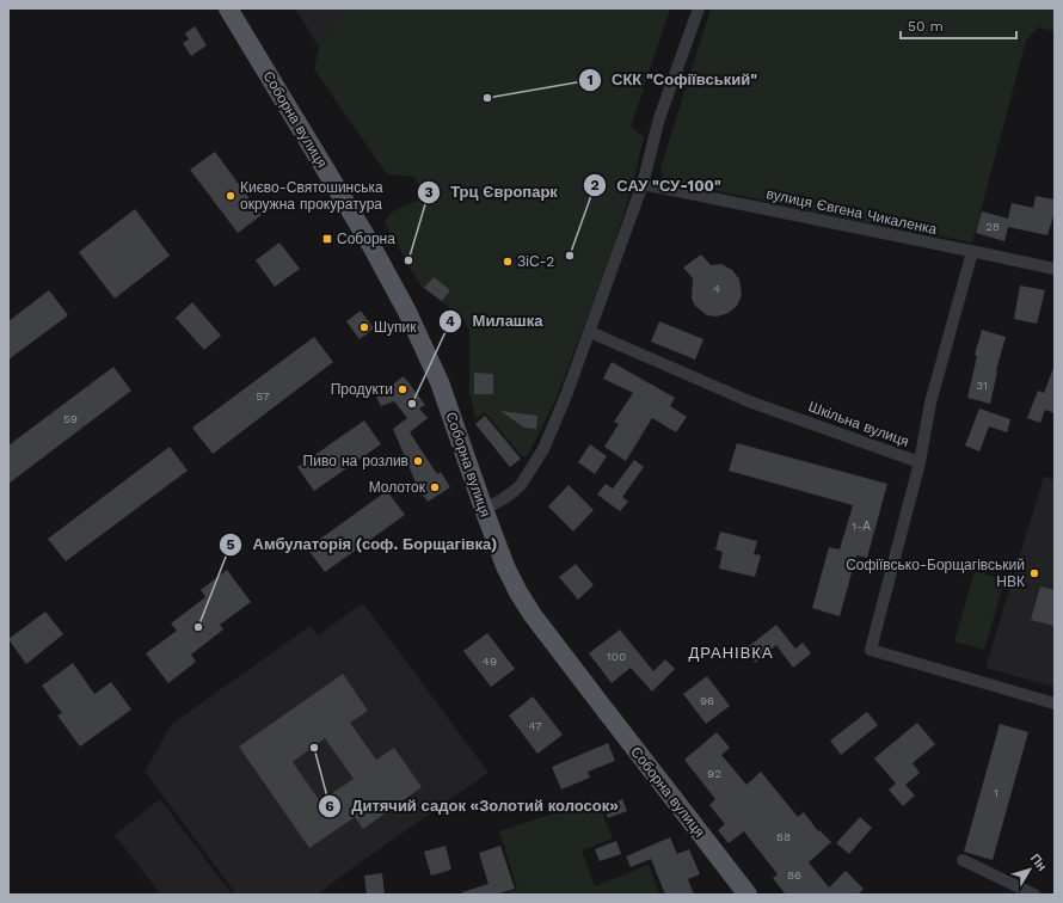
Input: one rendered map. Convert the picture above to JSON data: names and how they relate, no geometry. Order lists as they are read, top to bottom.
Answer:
{
  "streets": {
    "main road": ["Соборна вулиця"],
    "street": ["вулиця Євгена Чикаленка", "Шкільна вулиця"]
  },
  "districts": ["ДРАНІВКА"],
  "places": {
    "other": [
      "СКК \"Софіївський\"",
      "Києво-Святошинська окружна прокуратура",
      "САУ \"СУ-100\"",
      "Трц Європарк",
      "ЗіС-2",
      "Шупик",
      "Продукти",
      "Милашка",
      "Пиво на розлив",
      "Молоток",
      "Софіївсько-Борщагівський НВК",
      "Амбулаторія (соф. Борщагівка)",
      "Дитячий садок «Золотий колосок»"
    ],
    "transit": ["Соборна"]
  },
  "house_numbers": [
    "28",
    "4",
    "31",
    "57",
    "59",
    "1-А",
    "100",
    "49",
    "96",
    "47",
    "92",
    "1",
    "88",
    "86"
  ],
  "scale_bar": "50 m",
  "north": "top right"
}
